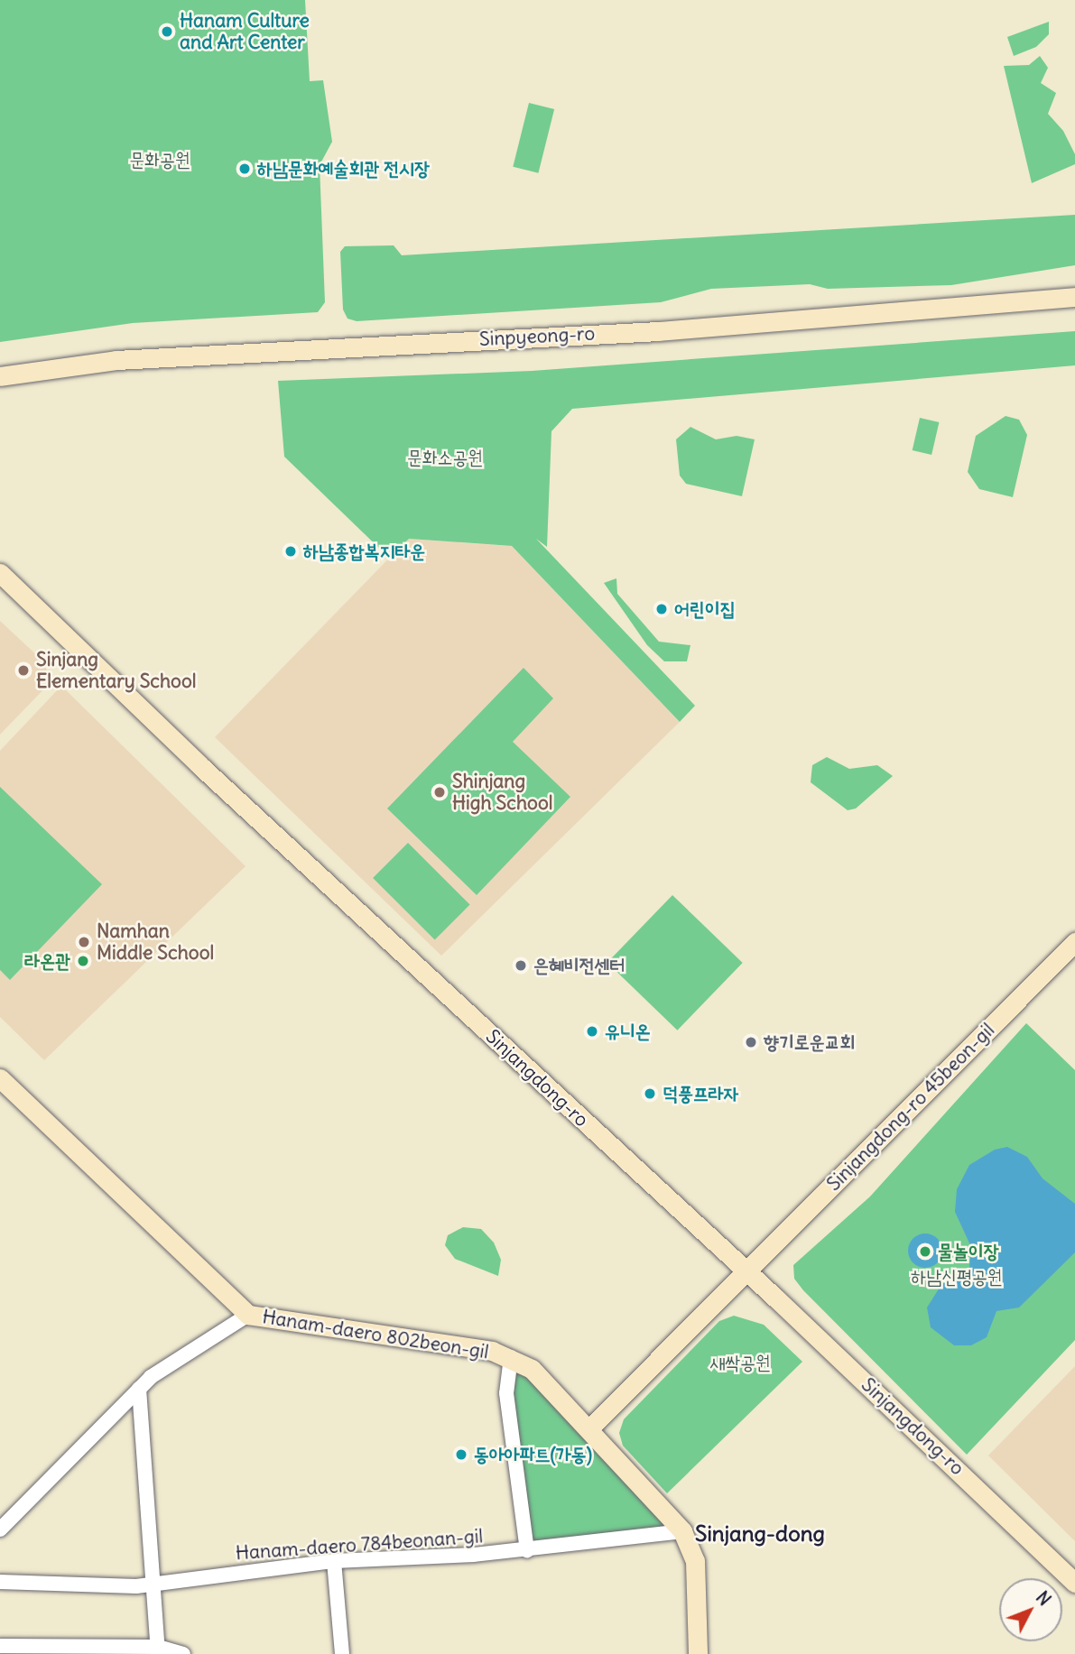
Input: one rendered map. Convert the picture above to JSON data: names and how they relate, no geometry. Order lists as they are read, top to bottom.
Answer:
{
  "streets": {
    "main road": [
      "Sinpyeong-ro",
      "Sinjangdong-ro",
      "Sinjangdong-ro 45beon-gil",
      "Hanam-daero 802beon-gil"
    ],
    "street": ["Hanam-daero 784beonan-gil"]
  },
  "crossings": [
    ["Sinjangdong-ro", "Sinjangdong-ro 45beon-gil"],
    ["Hanam-daero 802beon-gil", "Hanam-daero 784beonan-gil"]
  ],
  "districts": ["Sinjang-dong"],
  "parks": [
    "문화공원",
    "문화소공원",
    "하남신평공원",
    "새싹공원"
  ],
  "places": [
    "Hanam Culture and Art Center",
    "하남문화예술회관 전시장",
    "하남종합복지타운",
    "어린이집",
    "Sinjang Elementary School",
    "Shinjang High School",
    "Namhan Middle School",
    "라온관",
    "은혜비전센터",
    "유니온",
    "향기로운교회",
    "덕풍프라자",
    "물놀이장",
    "동아아파트(가동)"
  ],
  "north": "top right"
}
